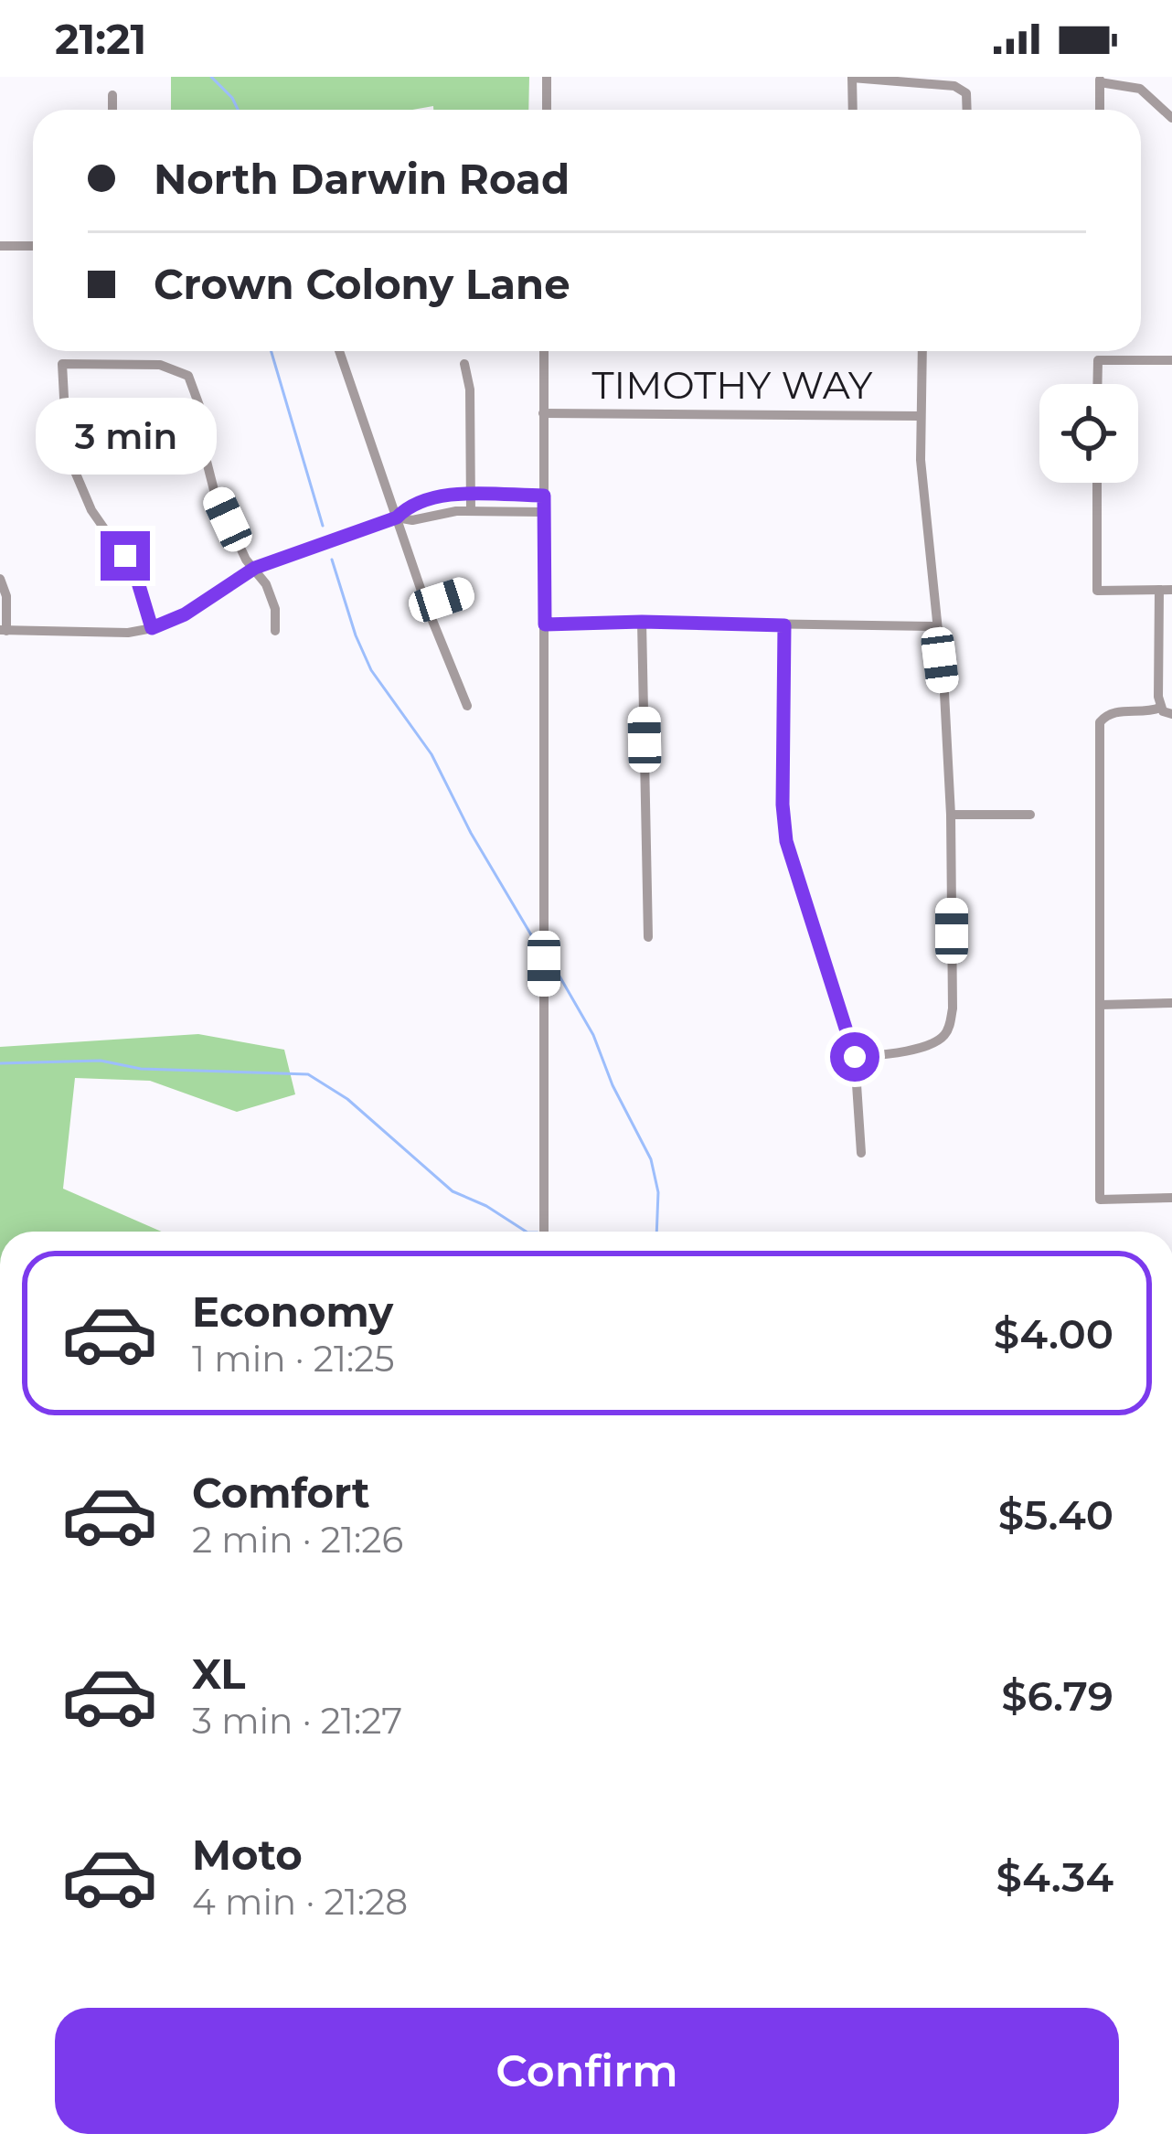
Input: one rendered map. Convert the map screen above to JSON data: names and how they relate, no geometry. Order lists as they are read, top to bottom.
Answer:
{
  "streets": {
    "street": ["TIMOTHY WAY"]
  },
  "page": {
    "status": "21:21",
    "banner": ["North Darwin Road", "Crown Colony Lane"],
    "bubble": "3 min",
    "list": [
      {
        "name": "Economy",
        "note": "1 min · 21:25",
        "value": "$4.00"
      },
      {
        "name": "Comfort",
        "note": "2 min · 21:26",
        "value": "$5.40"
      },
      {
        "name": "XL",
        "note": "3 min · 21:27",
        "value": "$6.79"
      },
      {
        "name": "Moto",
        "note": "4 min · 21:28",
        "value": "$4.34"
      }
    ],
    "buttons": "Confirm"
  }
}
